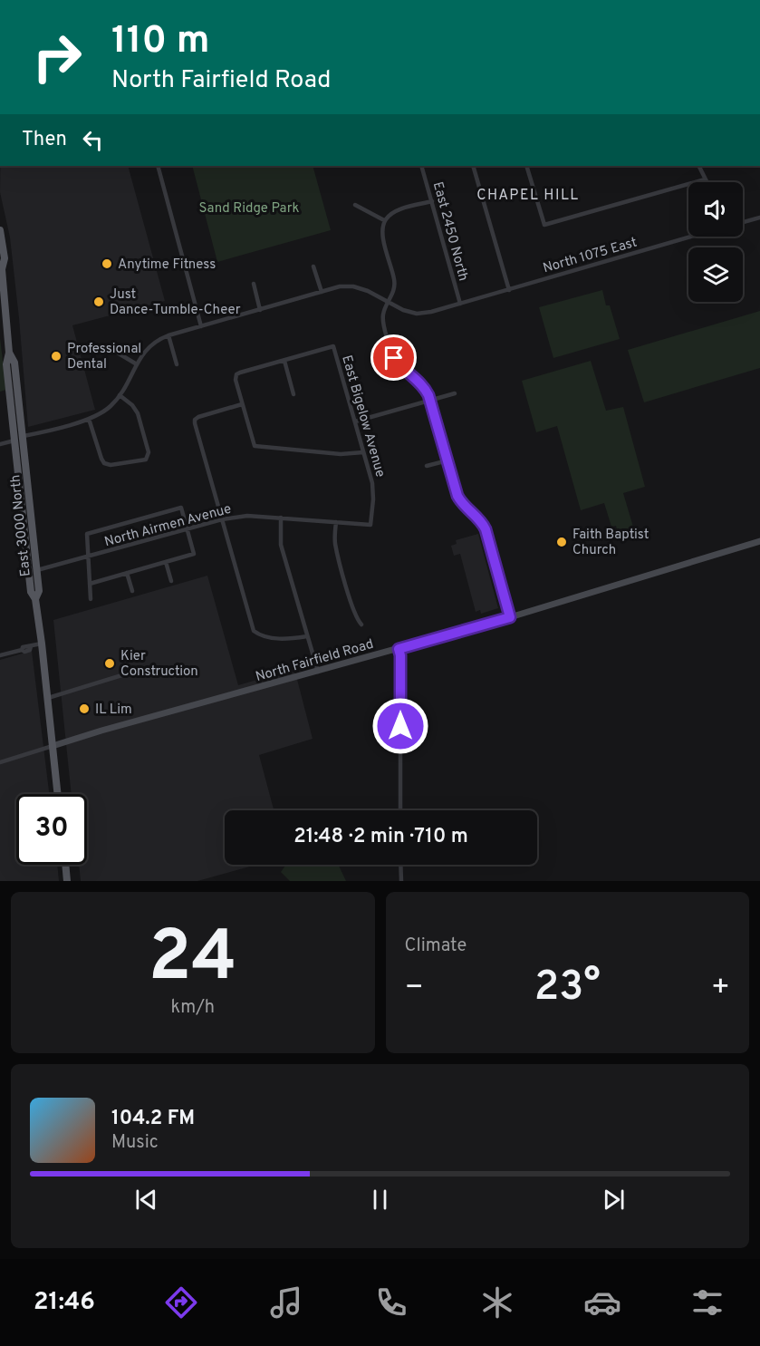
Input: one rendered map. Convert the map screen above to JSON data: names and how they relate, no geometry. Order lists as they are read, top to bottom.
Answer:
{
  "streets": {
    "main road": ["East 3000 North", "North Fairfield Road"],
    "street": [
      "East 2450 North",
      "North 1075 East",
      "East Bigelow Avenue",
      "North Airmen Avenue"
    ]
  },
  "crossings": [
    ["East 2450 North", "North 1075 East"],
    ["North 1075 East", "East 3000 North"],
    ["East Bigelow Avenue", "North Airmen Avenue"],
    ["North Airmen Avenue", "East 3000 North"],
    ["East 3000 North", "North Fairfield Road"]
  ],
  "districts": ["CHAPEL HILL"],
  "parks": ["Sand Ridge Park"],
  "places": [
    "Anytime Fitness",
    "Just Dance-Tumble-Cheer",
    "Professional Dental",
    "Faith Baptist Church",
    "Kier Construction",
    "IL Lim"
  ],
  "page": {
    "turn": ["110 m", "North Fairfield Road"],
    "then": "Then",
    "limit": "30",
    "trip": "21:48 · 2 min · 710 m",
    "tile": [
      ["24", "km/h"],
      "Climate"
    ],
    "heat": ["−", "23°", "+"],
    "song": ["104.2 FM", "Music"],
    "tabs": "21:46"
  }
}
